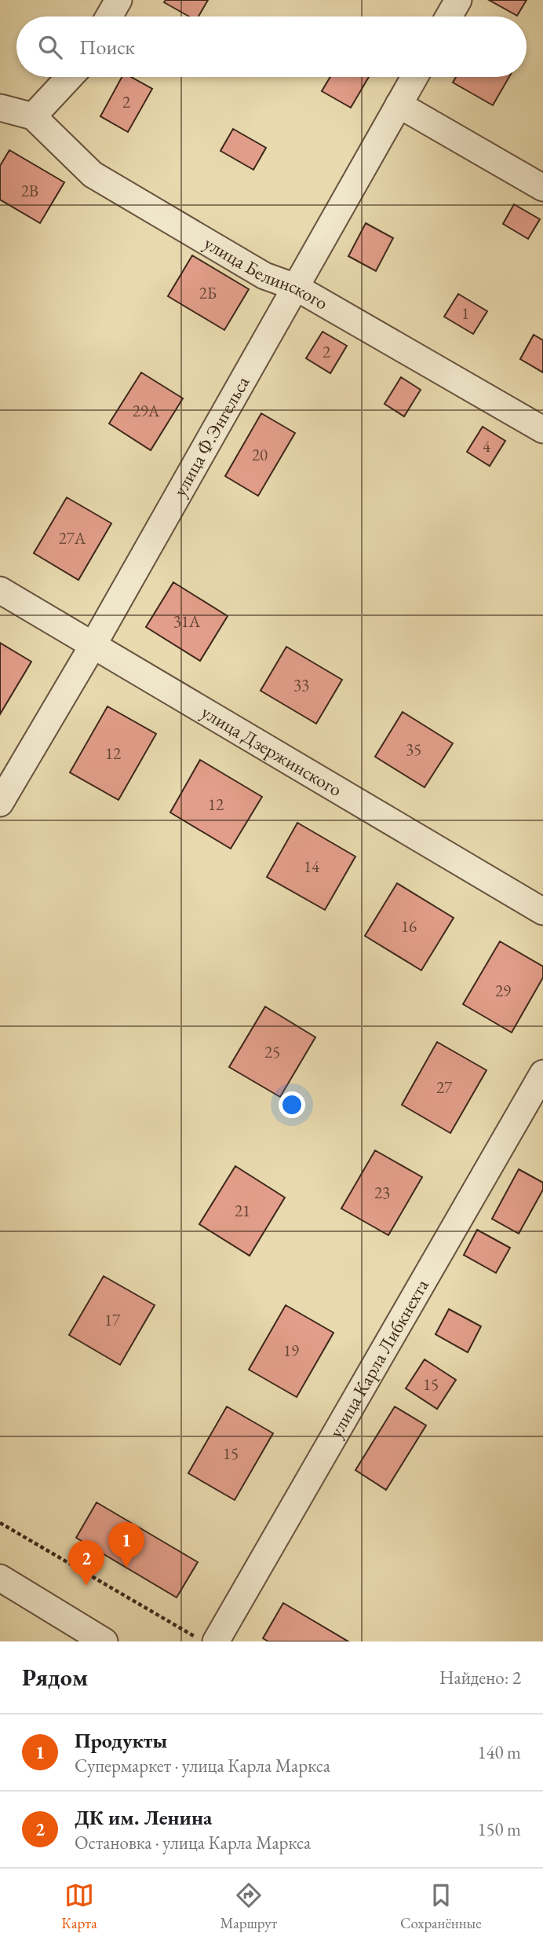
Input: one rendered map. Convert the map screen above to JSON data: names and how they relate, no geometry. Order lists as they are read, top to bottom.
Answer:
{
  "streets": {
    "street": [
      "улица Белинского",
      "улица Ф.Энгельса",
      "улица Дзержинского",
      "улица Карла Либкнехта"
    ]
  },
  "crossings": [
    ["улица Белинского", "улица Ф.Энгельса"],
    ["улица Ф.Энгельса", "улица Дзержинского"]
  ],
  "house_numbers": [
    "2",
    "2В",
    "2Б",
    "1",
    "2",
    "29А",
    "4",
    "20",
    "27А",
    "31А",
    "33",
    "35",
    "12",
    "12",
    "14",
    "16",
    "29",
    "25",
    "27",
    "23",
    "21",
    "17",
    "19",
    "15",
    "15"
  ],
  "page": {
    "search": "Поиск",
    "pins": ["1", "2"],
    "heading": ["Рядом", "Найдено: 2"],
    "list": [
      {
        "mark": "1",
        "name": "Продукты",
        "note": "Супермаркет · улица Карла Маркса",
        "value": "140 m"
      },
      {
        "mark": "2",
        "name": "ДК им. Ленина",
        "note": "Остановка · улица Карла Маркса",
        "value": "150 m"
      }
    ],
    "nav": ["Карта", "Маршрут", "Сохранённые"]
  }
}
